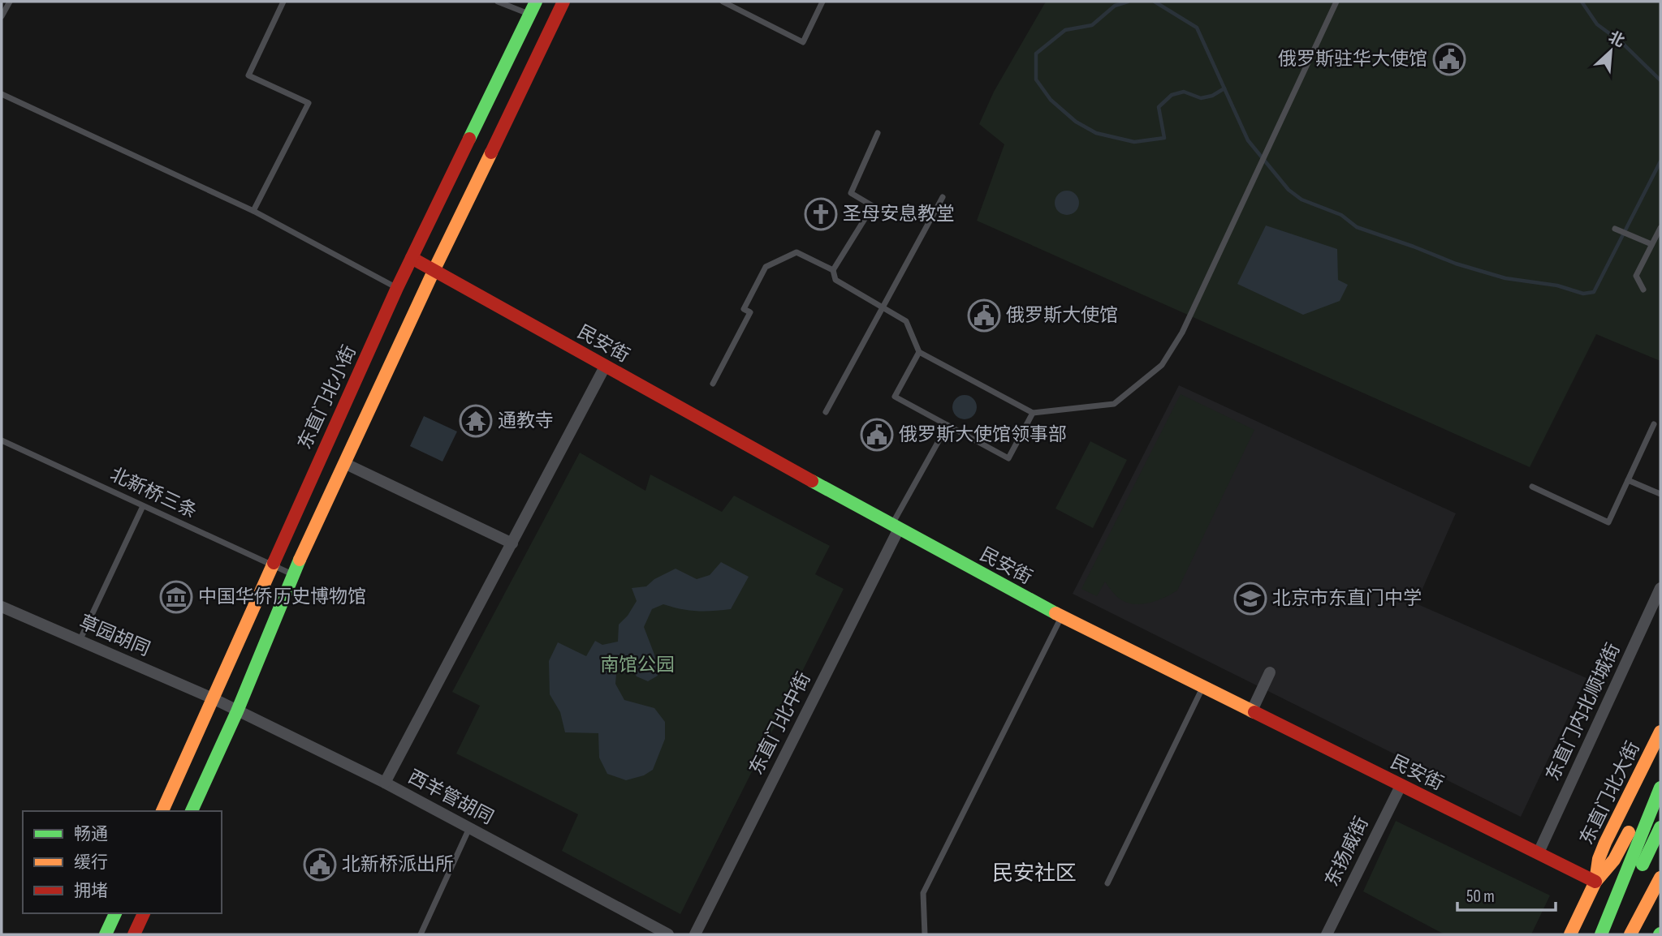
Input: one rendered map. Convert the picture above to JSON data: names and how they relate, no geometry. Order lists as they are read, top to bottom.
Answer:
{
  "streets": {
    "main road": ["民安街", "东直门北小街", "东直门北大街"],
    "street": [
      "草园胡同",
      "东直门内北顺城街",
      "东直门北中街",
      "西羊管胡同",
      "东扬威街"
    ],
    "lane": ["北新桥三条"]
  },
  "crossings": [
    ["民安街", "东直门北小街"],
    ["民安街", "东直门内北顺城街"],
    ["民安街", "东直门北中街"],
    ["民安街", "东直门北大街"],
    ["民安街", "东扬威街"],
    ["东直门北小街", "北新桥三条"],
    ["东直门北小街", "草园胡同"],
    ["东直门北小街", "西羊管胡同"],
    ["草园胡同", "西羊管胡同"]
  ],
  "districts": ["民安社区"],
  "parks": ["南馆公园"],
  "places": {
    "public building": [
      "俄罗斯驻华大使馆",
      "俄罗斯大使馆",
      "俄罗斯大使馆领事部",
      "北新桥派出所"
    ],
    "church": ["圣母安息教堂"],
    "temple": ["通教寺"],
    "museum": ["中国华侨历史博物馆"],
    "school or university": ["北京市东直门中学"]
  },
  "legend": ["畅通", "缓行", "拥堵"],
  "scale_bar": "50 m",
  "north": "top right"
}
